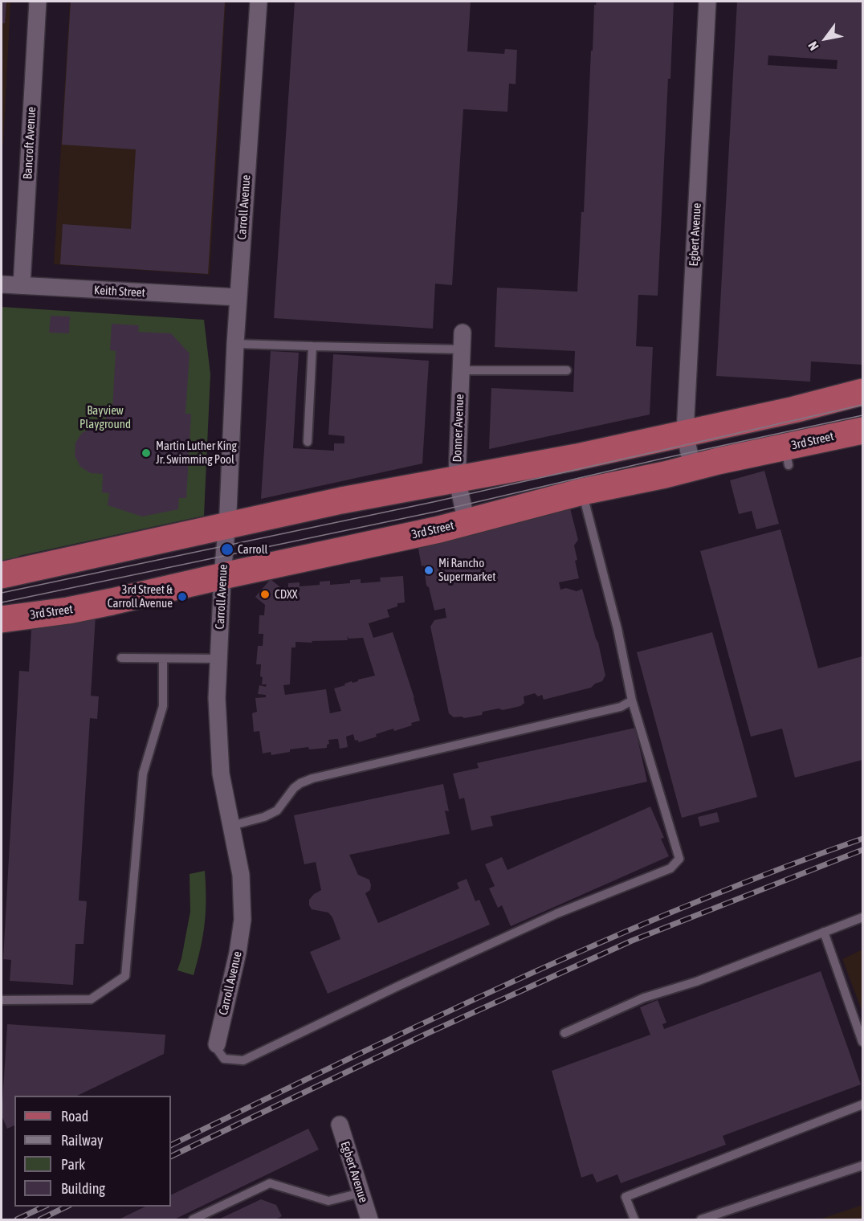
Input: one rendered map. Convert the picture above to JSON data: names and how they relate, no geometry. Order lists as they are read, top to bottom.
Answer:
{
  "streets": {
    "main road": ["3rd Street"],
    "street": [
      "Bancroft Avenue",
      "Carroll Avenue",
      "Egbert Avenue",
      "Keith Street",
      "Donner Avenue"
    ]
  },
  "crossings": [
    ["Bancroft Avenue", "Keith Street"],
    ["Carroll Avenue", "Keith Street"],
    ["Carroll Avenue", "3rd Street"],
    ["Egbert Avenue", "3rd Street"],
    ["Donner Avenue", "3rd Street"]
  ],
  "parks": ["Bayview Playground"],
  "places": [
    "Martin Luther King Jr. Swimming Pool",
    "Carroll",
    "Mi Rancho Supermarket",
    "CDXX",
    "3rd Street & Carroll Avenue"
  ],
  "legend": [
    "Road",
    "Railway",
    "Park",
    "Building"
  ],
  "north": "bottom left"
}
